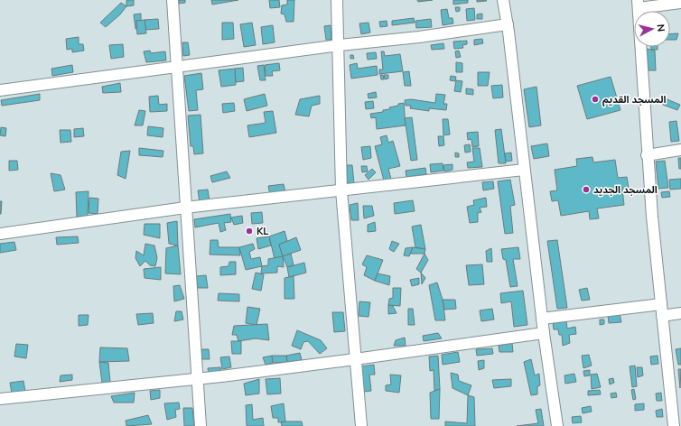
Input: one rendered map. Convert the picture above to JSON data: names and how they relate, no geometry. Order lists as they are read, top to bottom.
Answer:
{
  "places": ["المسجد القديم", "المسجد الجديد", "KL"],
  "north": "right"
}
